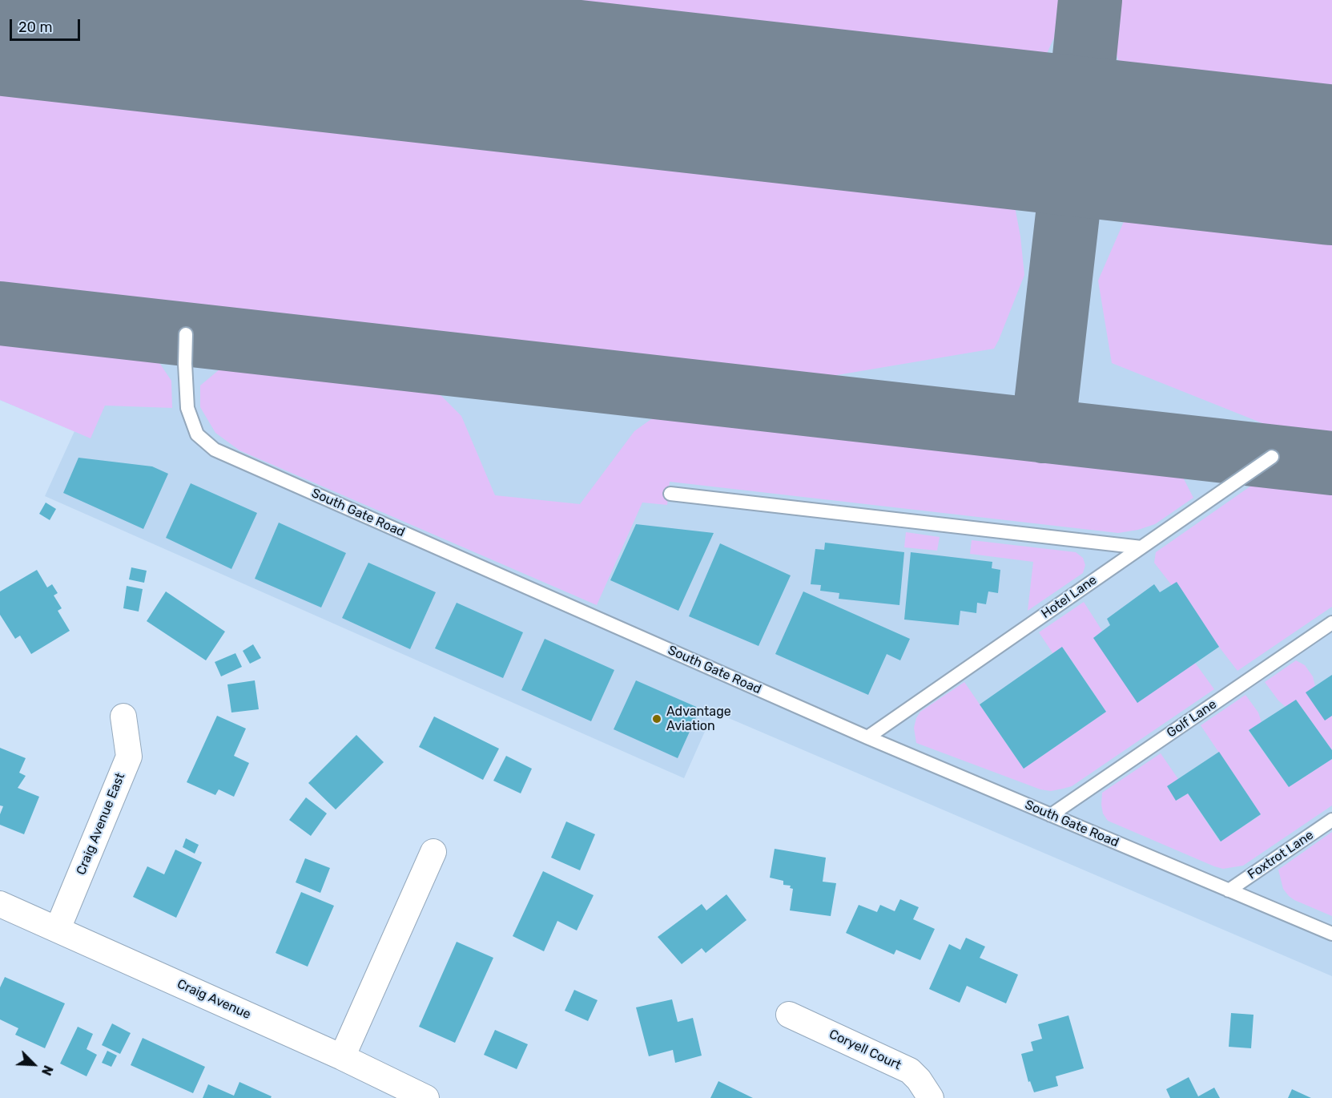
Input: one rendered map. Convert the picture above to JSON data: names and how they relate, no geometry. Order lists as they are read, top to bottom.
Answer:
{
  "streets": {
    "street": ["Craig Avenue East", "Craig Avenue", "Coryell Court"],
    "lane": [
      "South Gate Road",
      "Hotel Lane",
      "Golf Lane",
      "Foxtrot Lane"
    ]
  },
  "crossings": [
    ["South Gate Road", "Hotel Lane"],
    ["South Gate Road", "Golf Lane"],
    ["South Gate Road", "Foxtrot Lane"],
    ["Craig Avenue East", "Craig Avenue"]
  ],
  "places": ["Advantage Aviation"],
  "scale_bar": "20 m",
  "north": "bottom right"
}
